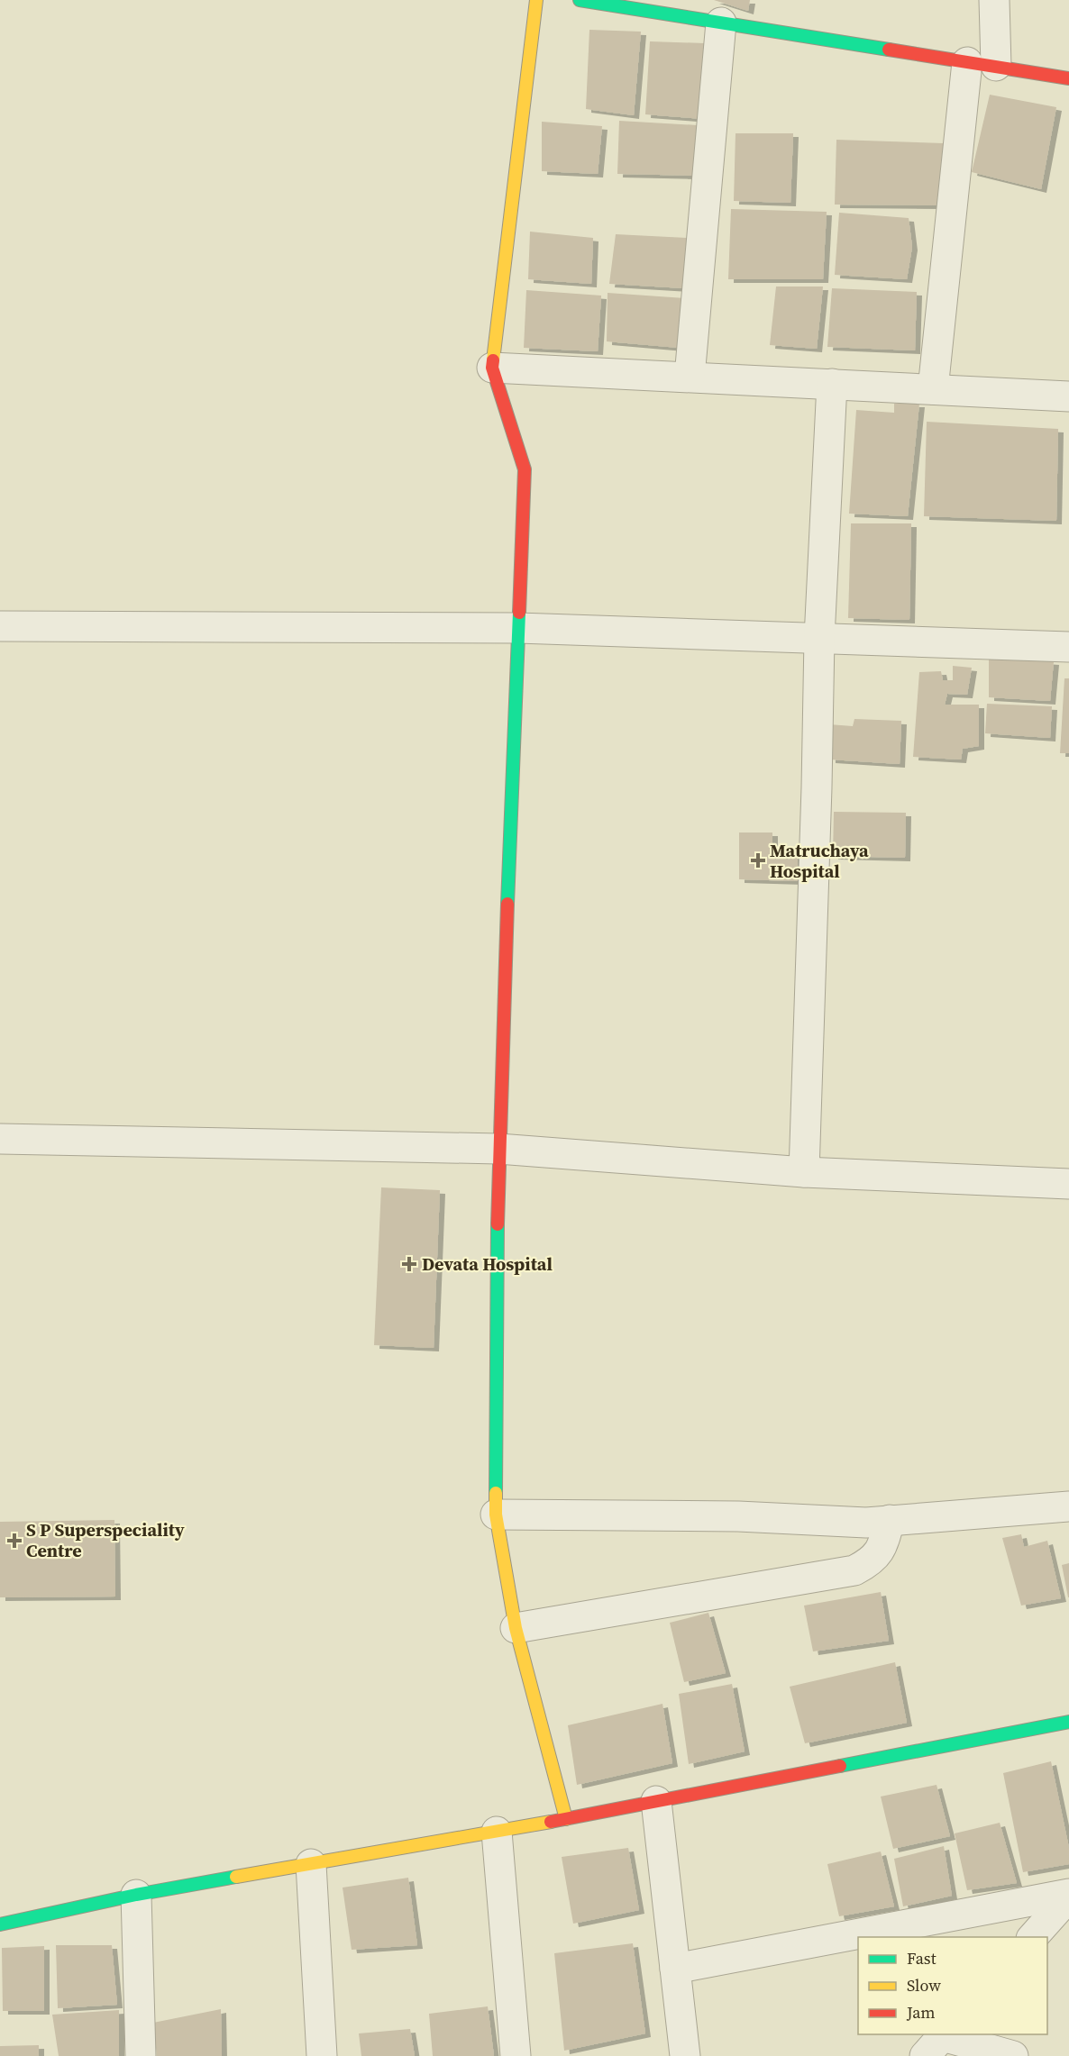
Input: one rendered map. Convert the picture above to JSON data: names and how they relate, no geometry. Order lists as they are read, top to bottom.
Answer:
{
  "places": {
    "health": ["Matruchaya Hospital", "Devata Hospital", "S P Superspeciality Centre"]
  },
  "legend": ["Fast", "Slow", "Jam"]
}
